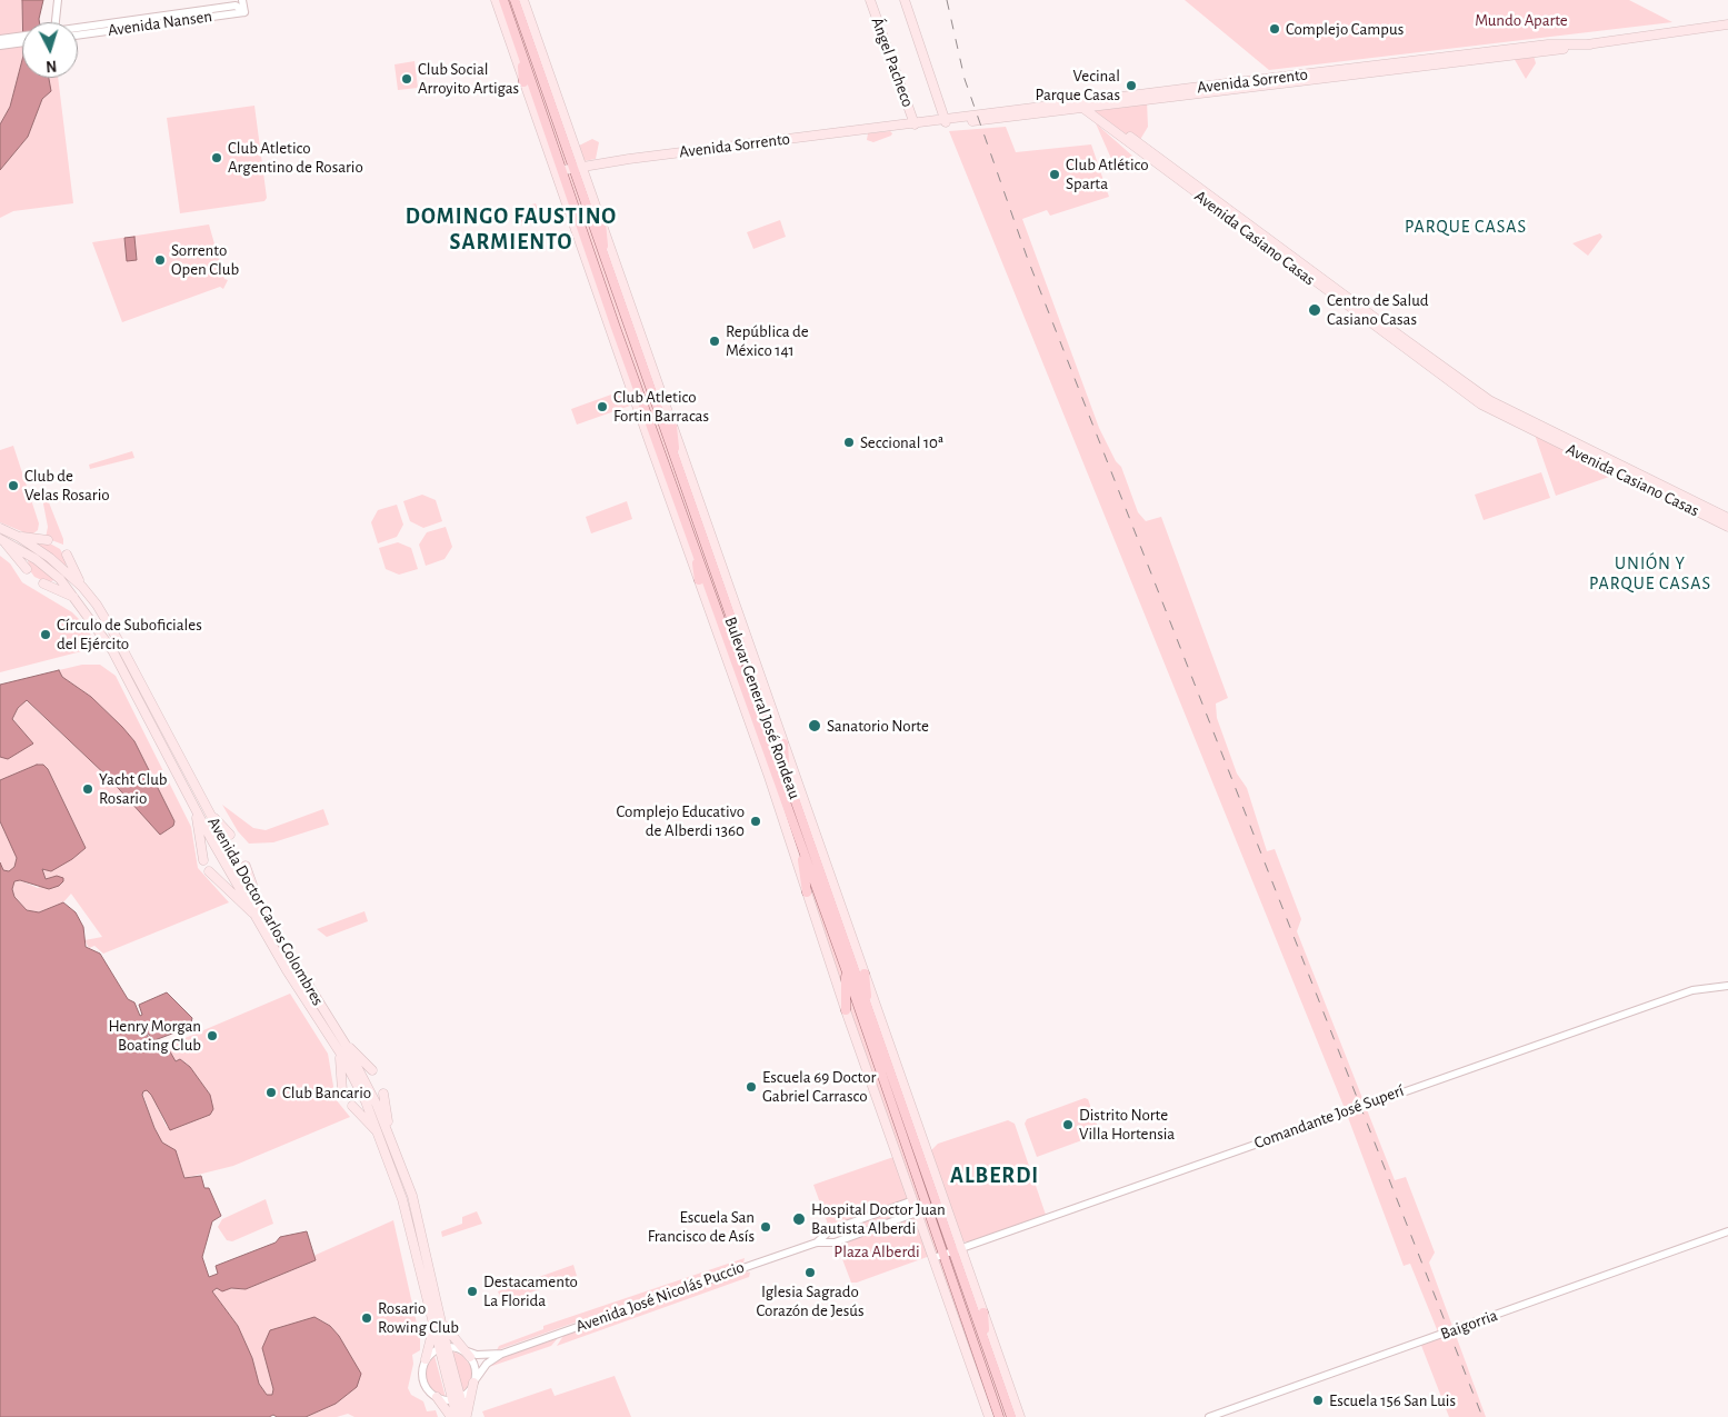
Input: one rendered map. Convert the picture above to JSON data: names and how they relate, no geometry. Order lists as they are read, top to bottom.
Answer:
{
  "streets": {
    "main road": [
      "Ángel Pacheco",
      "Avenida Sorrento",
      "Avenida Casiano Casas",
      "Bulevar General José Rondeau",
      "Avenida Doctor Carlos Colombres"
    ],
    "street": [
      "Avenida Nansen",
      "Comandante José Superí",
      "Avenida José Nicolás Puccio",
      "Baigorria"
    ]
  },
  "crossings": [
    ["Ángel Pacheco", "Avenida Sorrento"],
    ["Avenida Sorrento", "Avenida Casiano Casas"],
    ["Avenida Sorrento", "Bulevar General José Rondeau"],
    ["Bulevar General José Rondeau", "Comandante José Superí"],
    ["Bulevar General José Rondeau", "Avenida José Nicolás Puccio"],
    ["Avenida Doctor Carlos Colombres", "Avenida José Nicolás Puccio"]
  ],
  "districts": [
    "DOMINGO FAUSTINO SARMIENTO",
    "PARQUE CASAS",
    "UNIÓN Y PARQUE CASAS",
    "ALBERDI"
  ],
  "parks": ["Mundo Aparte", "Plaza Alberdi"],
  "places": [
    "Complejo Campus",
    "Club Social Arroyito Artigas",
    "Vecinal Parque Casas",
    "Club Atletico Argentino de Rosario",
    "Club Atlético Sparta",
    "Sorrento Open Club",
    "Centro de Salud Casiano Casas",
    "República de México 141",
    "Club Atletico Fortin Barracas",
    "Seccional 10ª",
    "Club de Velas Rosario",
    "Círculo de Suboficiales del Ejército",
    "Sanatorio Norte",
    "Yacht Club Rosario",
    "Complejo Educativo de Alberdi 1360",
    "Henry Morgan Boating Club",
    "Escuela 69 Doctor Gabriel Carrasco",
    "Club Bancario",
    "Distrito Norte Villa Hortensia",
    "Hospital Doctor Juan Bautista Alberdi",
    "Escuela San Francisco de Asís",
    "Iglesia Sagrado Corazón de Jesús",
    "Destacamento La Florida",
    "Rosario Rowing Club",
    "Escuela 156 San Luis"
  ],
  "north": "bottom"
}
